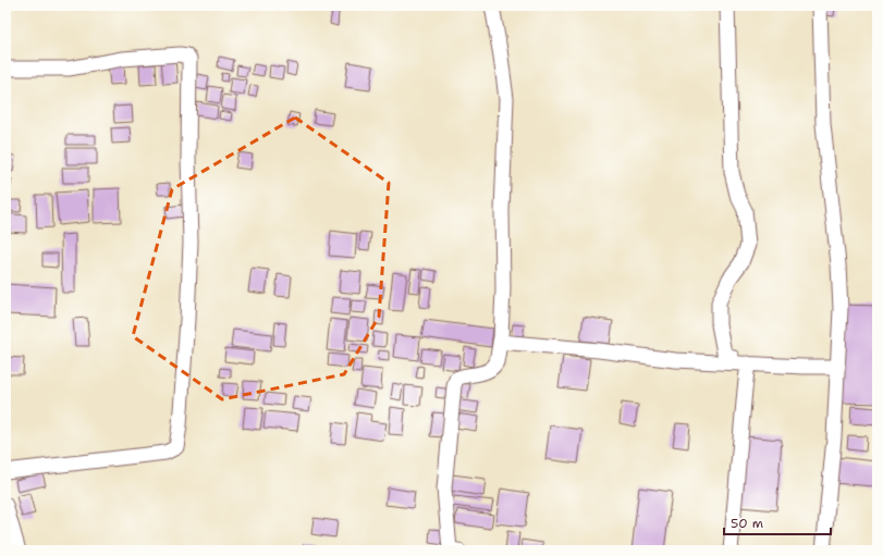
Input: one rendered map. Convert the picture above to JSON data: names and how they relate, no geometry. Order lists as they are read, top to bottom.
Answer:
{
  "scale_bar": "50 m"
}
